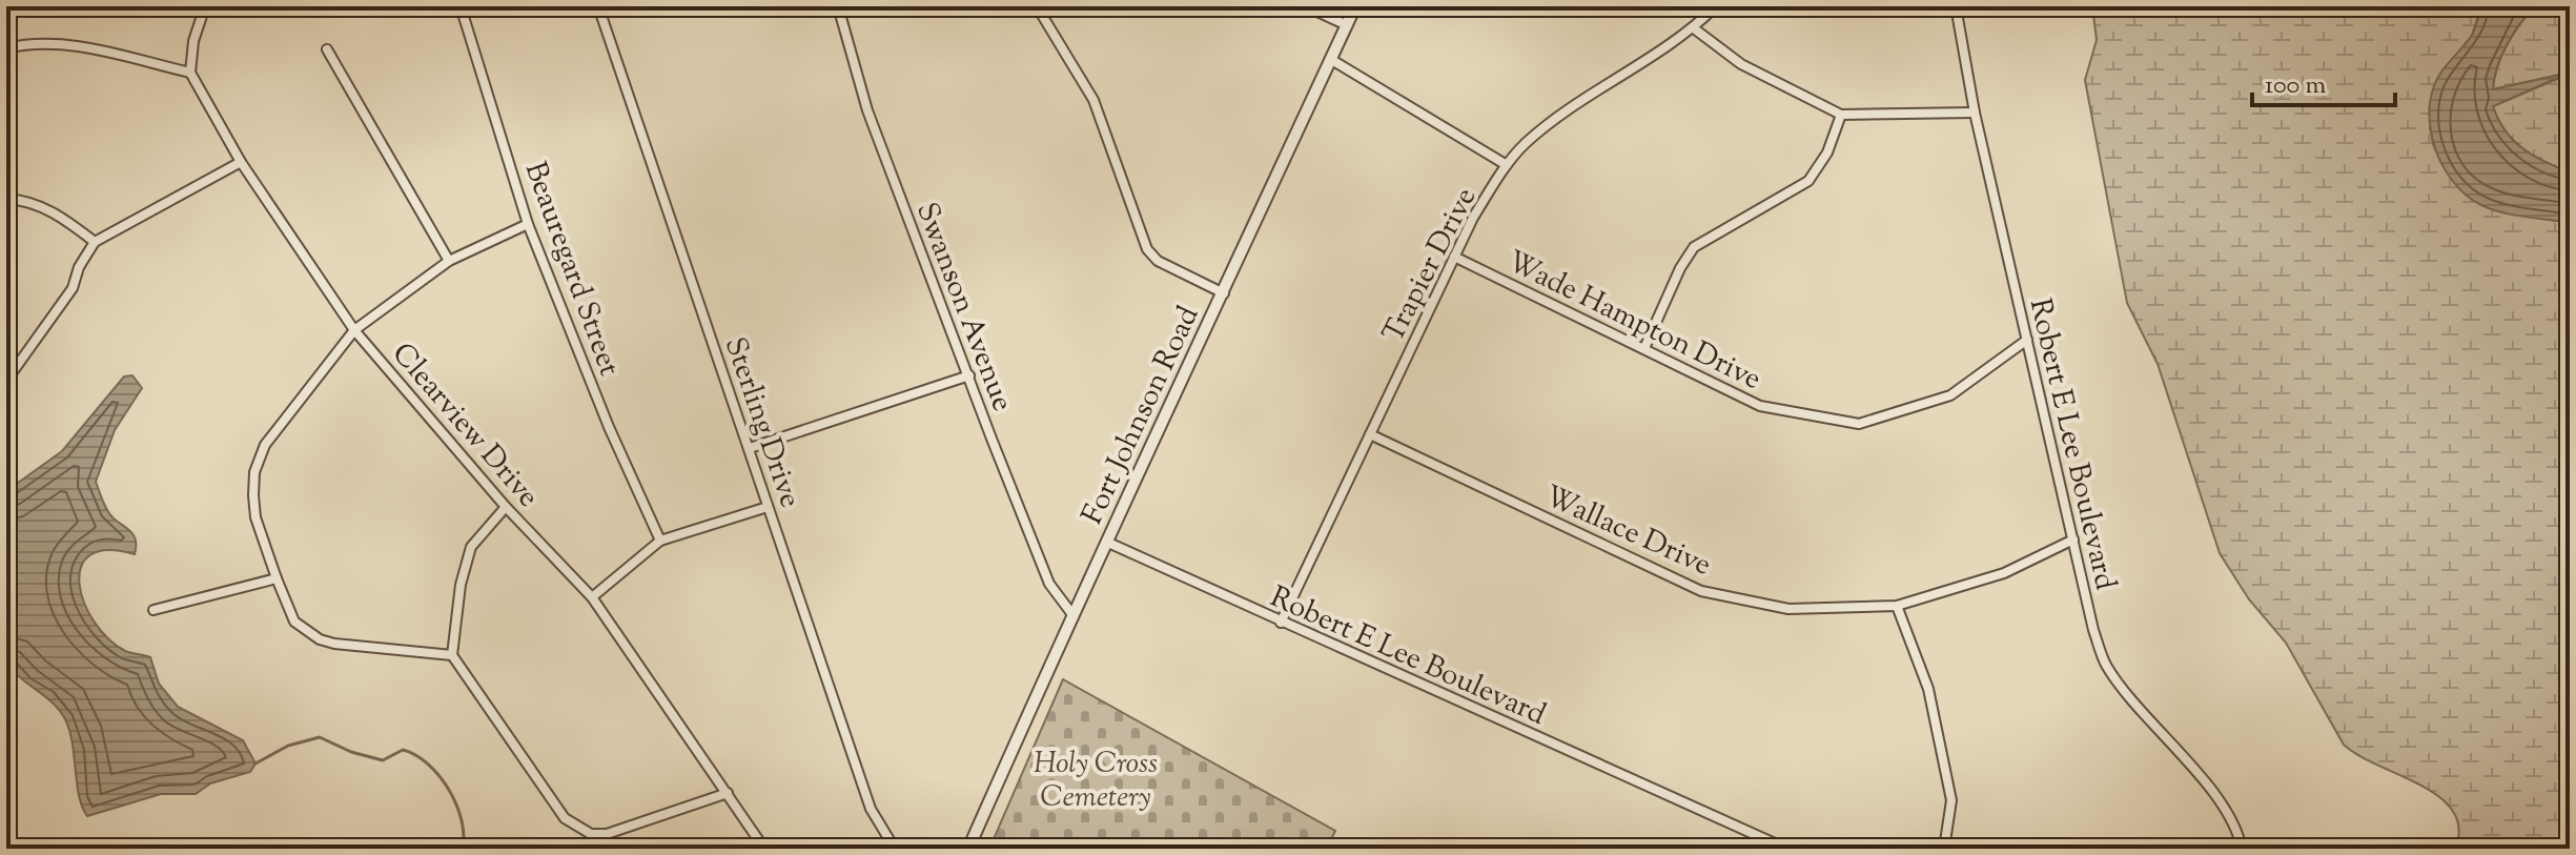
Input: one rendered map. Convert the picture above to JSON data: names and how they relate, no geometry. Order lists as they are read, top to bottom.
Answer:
{
  "streets": {
    "street": [
      "Trapier Drive",
      "Beauregard Street",
      "Swanson Avenue",
      "Wade Hampton Drive",
      "Fort Johnson Road",
      "Sterling Drive",
      "Clearview Drive",
      "Robert E Lee Boulevard",
      "Wallace Drive"
    ]
  },
  "crossings": [
    ["Trapier Drive", "Wade Hampton Drive"],
    ["Trapier Drive", "Robert E Lee Boulevard"],
    ["Trapier Drive", "Wallace Drive"],
    ["Swanson Avenue", "Fort Johnson Road"],
    ["Wade Hampton Drive", "Robert E Lee Boulevard"],
    ["Fort Johnson Road", "Robert E Lee Boulevard"],
    ["Robert E Lee Boulevard", "Wallace Drive"]
  ],
  "parks": ["Holy Cross Cemetery"],
  "scale_bar": "100 m"
}
